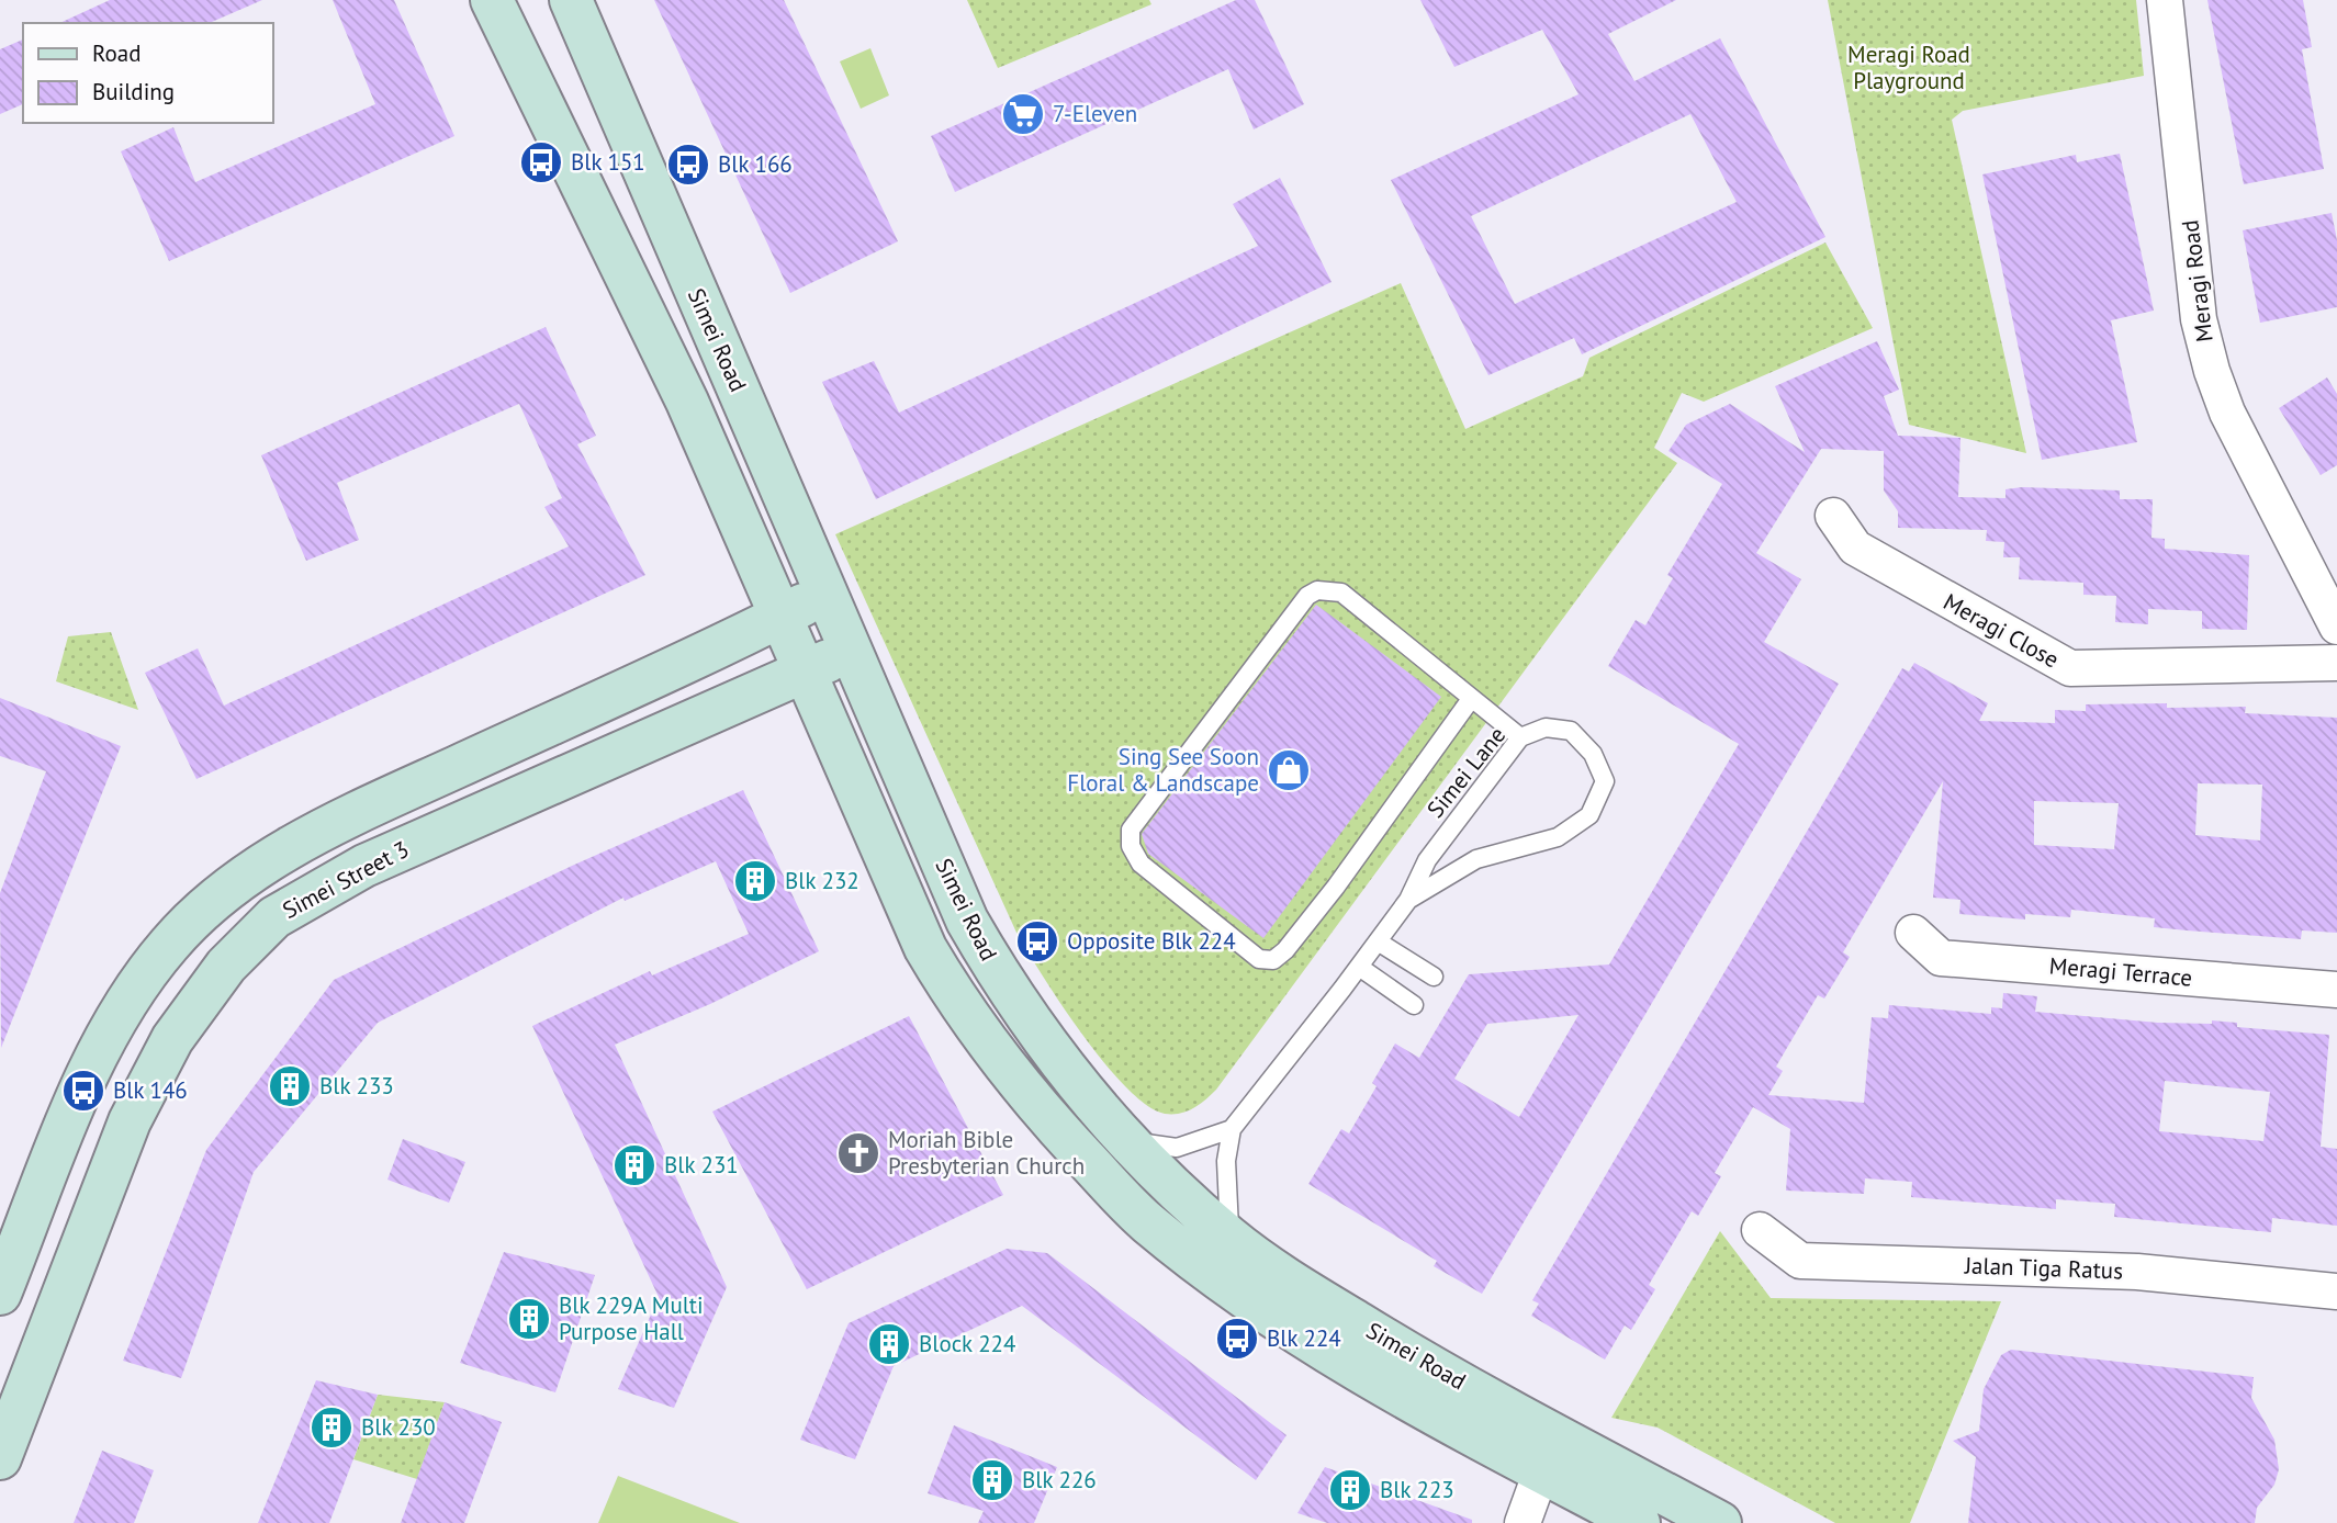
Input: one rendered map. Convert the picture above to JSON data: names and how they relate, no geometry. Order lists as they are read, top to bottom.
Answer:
{
  "streets": {
    "main road": ["Simei Road", "Simei Street 3"],
    "street": [
      "Meragi Road",
      "Meragi Close",
      "Meragi Terrace",
      "Jalan Tiga Ratus"
    ],
    "lane": ["Simei Lane"]
  },
  "crossings": [
    ["Simei Road", "Simei Street 3"]
  ],
  "parks": ["Meragi Road Playground"],
  "places": {
    "supermarket": ["7-Eleven"],
    "bus stop": [
      "Blk 151",
      "Blk 166",
      "Opposite Blk 224",
      "Blk 146",
      "Blk 224"
    ],
    "shop": ["Sing See Soon Floral & Landscape"],
    "building": [
      "Blk 232",
      "Blk 233",
      "Blk 231",
      "Blk 229A Multi Purpose Hall",
      "Block 224",
      "Blk 230",
      "Blk 226",
      "Blk 223"
    ],
    "church": ["Moriah Bible Presbyterian Church"]
  },
  "legend": ["Road", "Building"]
}
